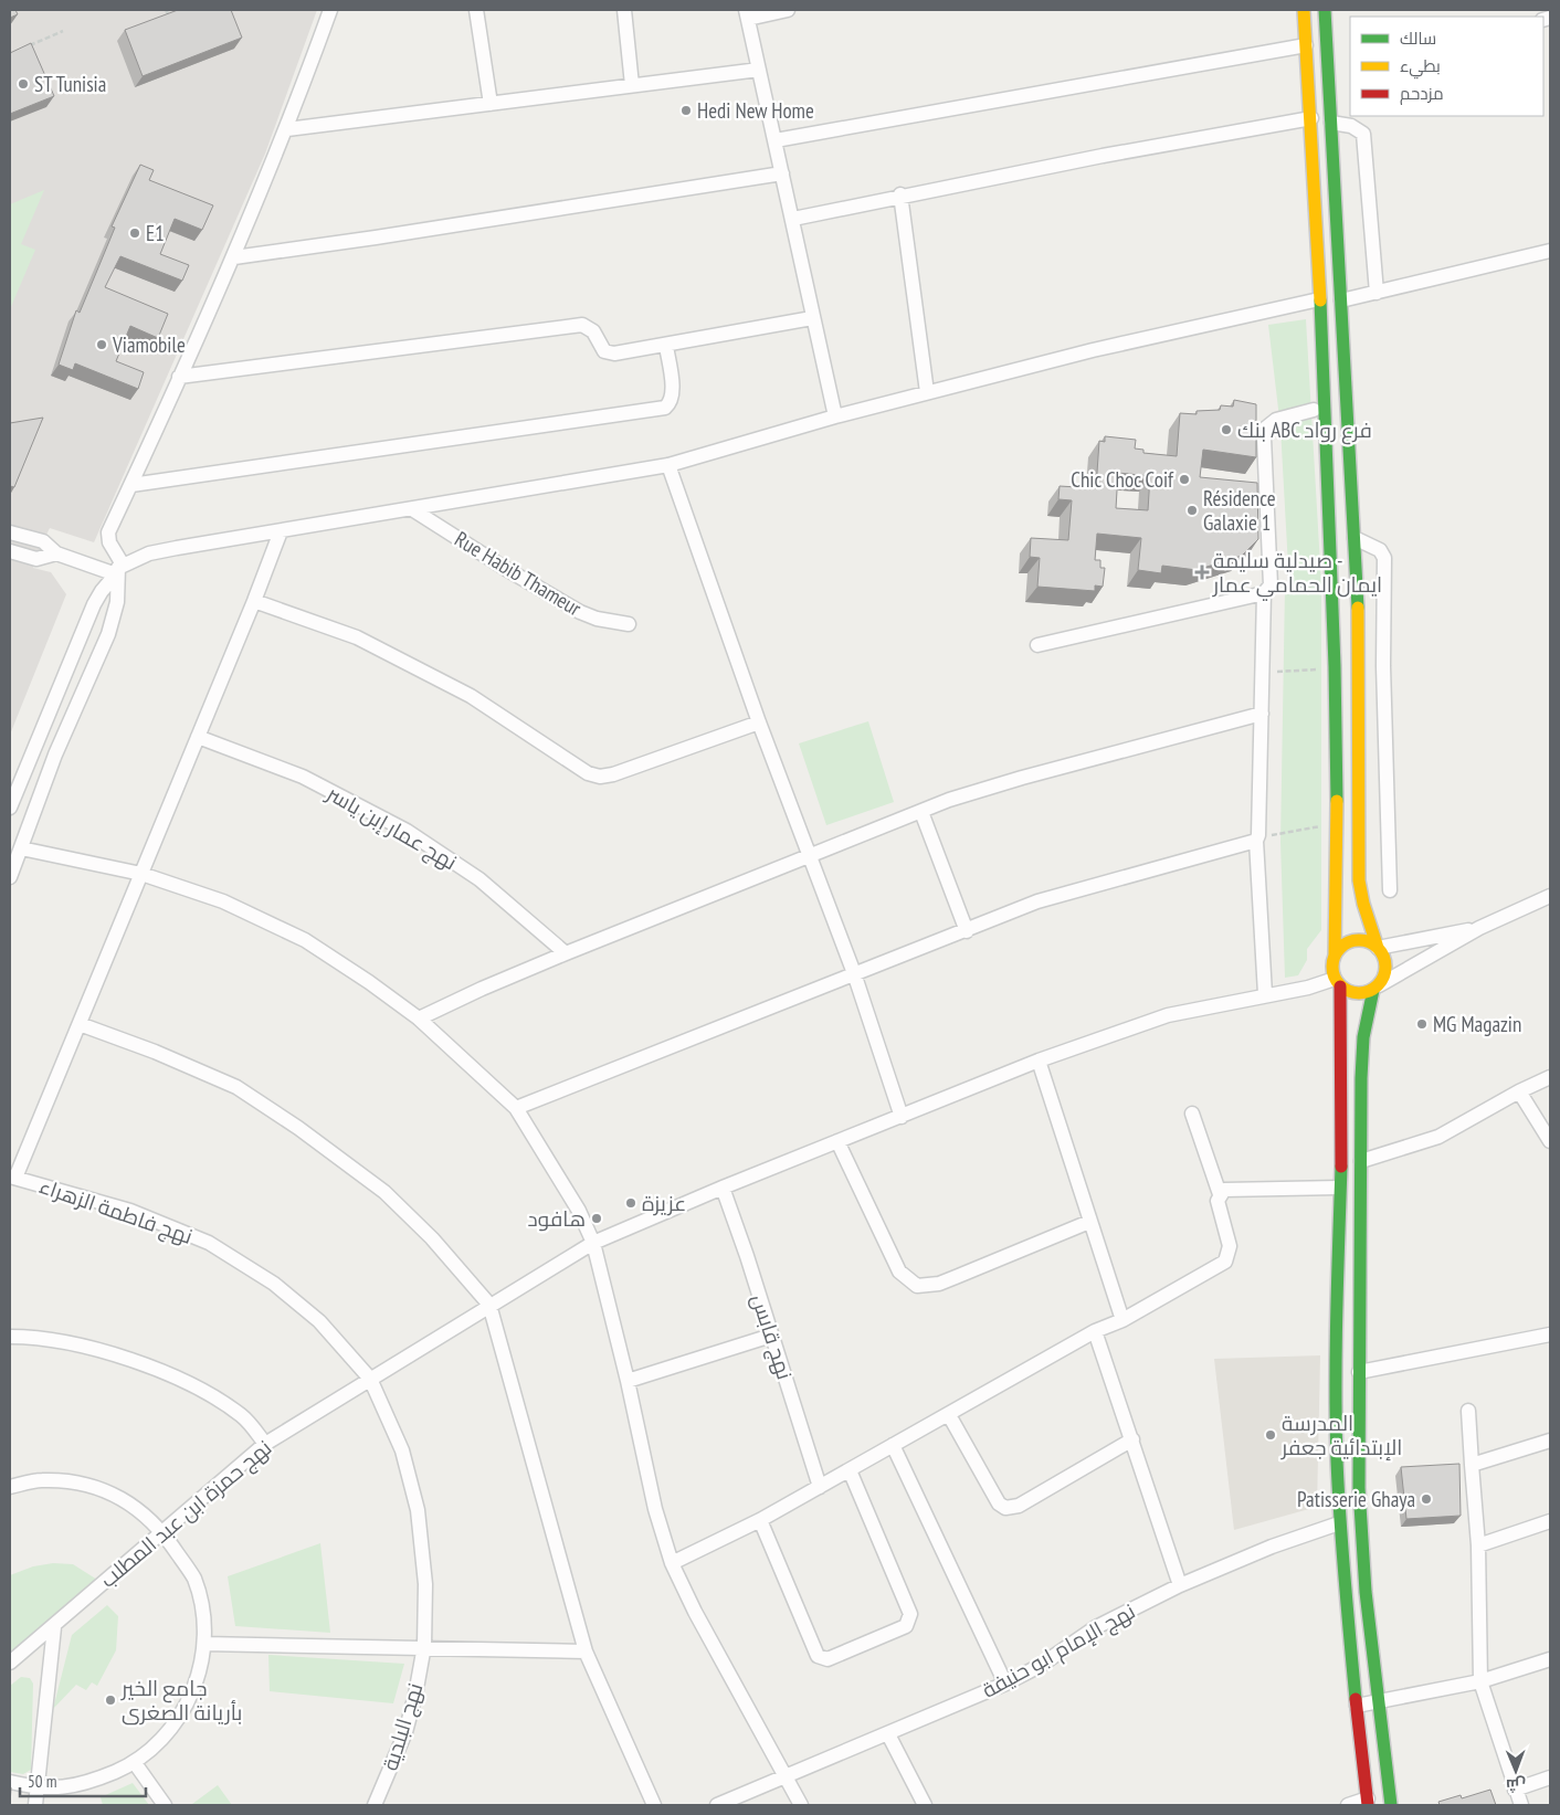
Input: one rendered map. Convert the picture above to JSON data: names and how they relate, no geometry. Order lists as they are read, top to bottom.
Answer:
{
  "streets": {
    "street": [
      "Rue Habib Thameur",
      "نهج عمار إبن ياسر",
      "نهج فاطمة الزهراء",
      "نهج قابس",
      "نهج حمزة ابن عبد المطلب",
      "نهج الإمام ابو حنيفة",
      "نهج البلدية"
    ]
  },
  "crossings": [
    ["نهج فاطمة الزهراء", "نهج حمزة ابن عبد المطلب"],
    ["نهج فاطمة الزهراء", "نهج البلدية"],
    ["نهج قابس", "نهج حمزة ابن عبد المطلب"]
  ],
  "places": {
    "other": [
      "ST Tunisia",
      "Hedi New Home",
      "E1",
      "Viamobile",
      "بنك ABC فرع رواد",
      "Chic Choc Coif",
      "Résidence Galaxie 1",
      "MG Magazin",
      "عزيزة",
      "هافود",
      "المدرسة الإبتدائية جعفر",
      "Patisserie Ghaya",
      "جامع الخير بأريانة الصغرى"
    ],
    "health": ["صيدلية سليمة - ايمان الحمامي عمار"]
  },
  "legend": ["سالك", "بطيء", "مزدحم"],
  "scale_bar": "50 m",
  "north": "bottom"
}
